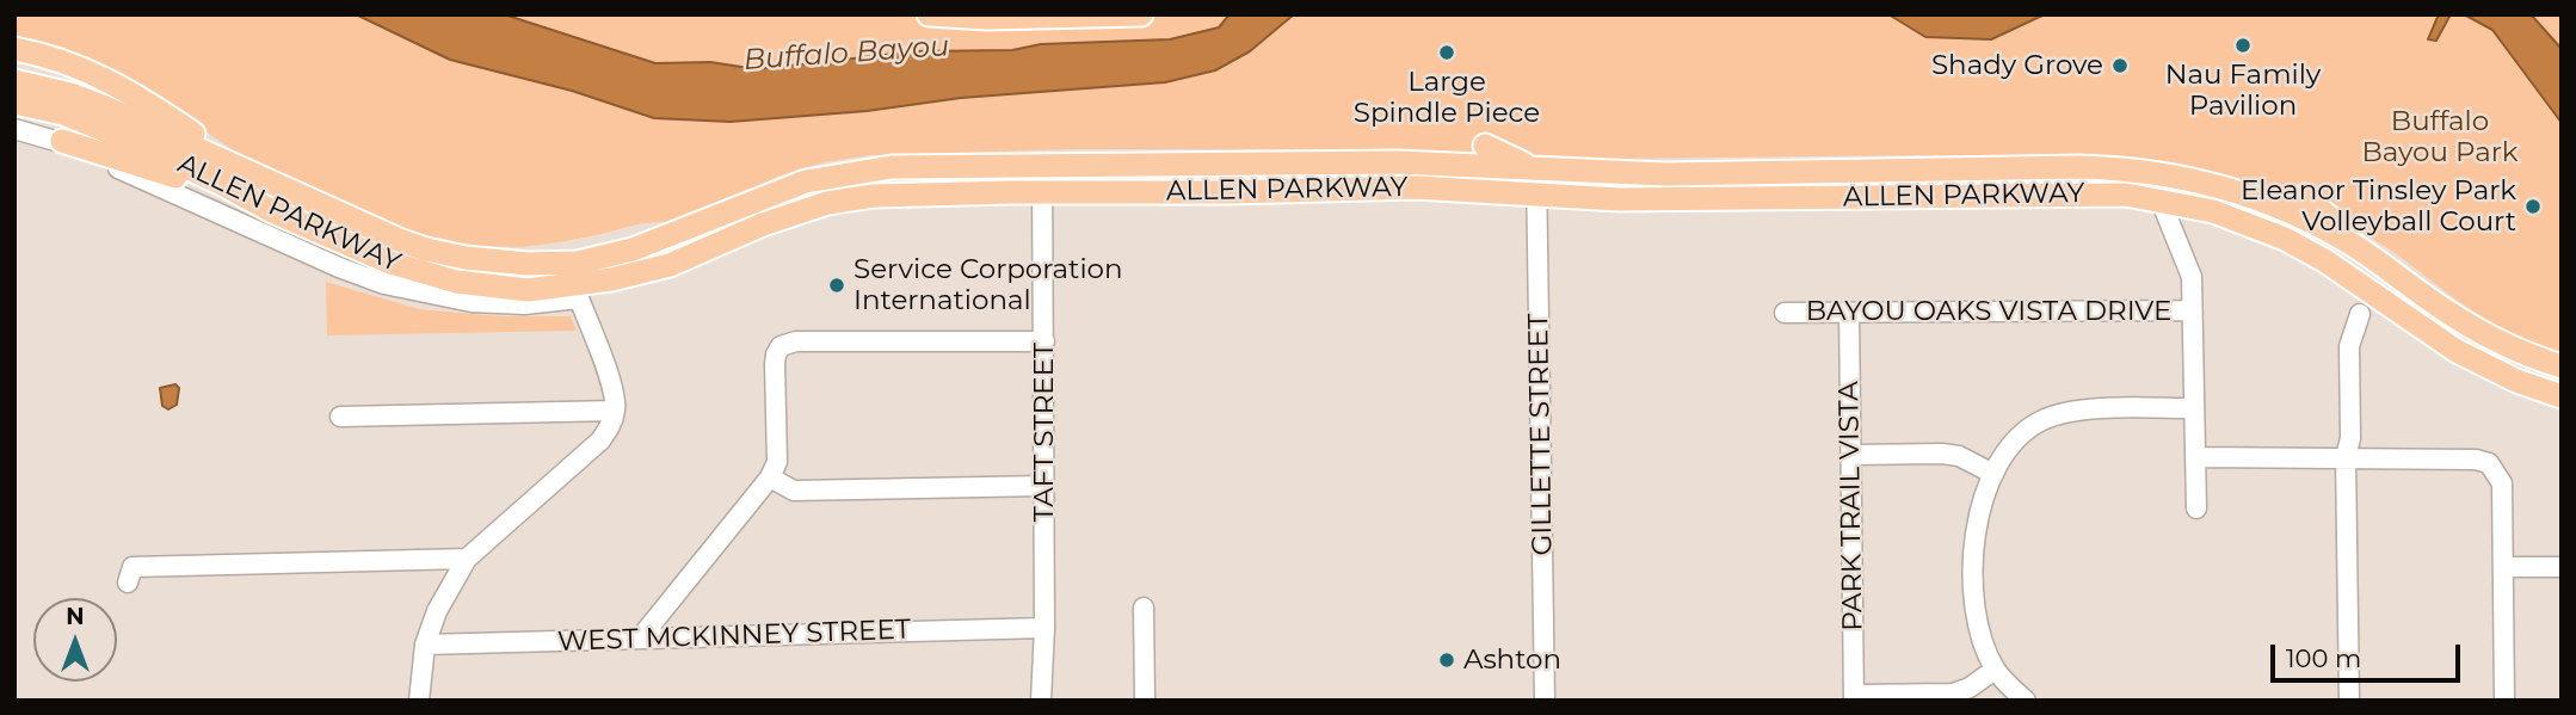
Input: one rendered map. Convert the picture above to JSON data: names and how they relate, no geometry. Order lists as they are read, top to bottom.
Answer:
{
  "streets": {
    "main road": ["ALLEN PARKWAY"],
    "street": [
      "BAYOU OAKS VISTA DRIVE",
      "TAFT STREET",
      "GILLETTE STREET",
      "PARK TRAIL VISTA",
      "WEST MCKINNEY STREET"
    ]
  },
  "crossings": [
    ["ALLEN PARKWAY", "TAFT STREET"],
    ["ALLEN PARKWAY", "GILLETTE STREET"],
    ["BAYOU OAKS VISTA DRIVE", "PARK TRAIL VISTA"],
    ["TAFT STREET", "WEST MCKINNEY STREET"]
  ],
  "water": ["Buffalo Bayou"],
  "parks": ["Buffalo Bayou Park"],
  "places": [
    "Nau Family Pavilion",
    "Large Spindle Piece",
    "Shady Grove",
    "Eleanor Tinsley Park Volleyball Court",
    "Service Corporation International",
    "Ashton"
  ],
  "scale_bar": "100 m",
  "north": "top"
}
